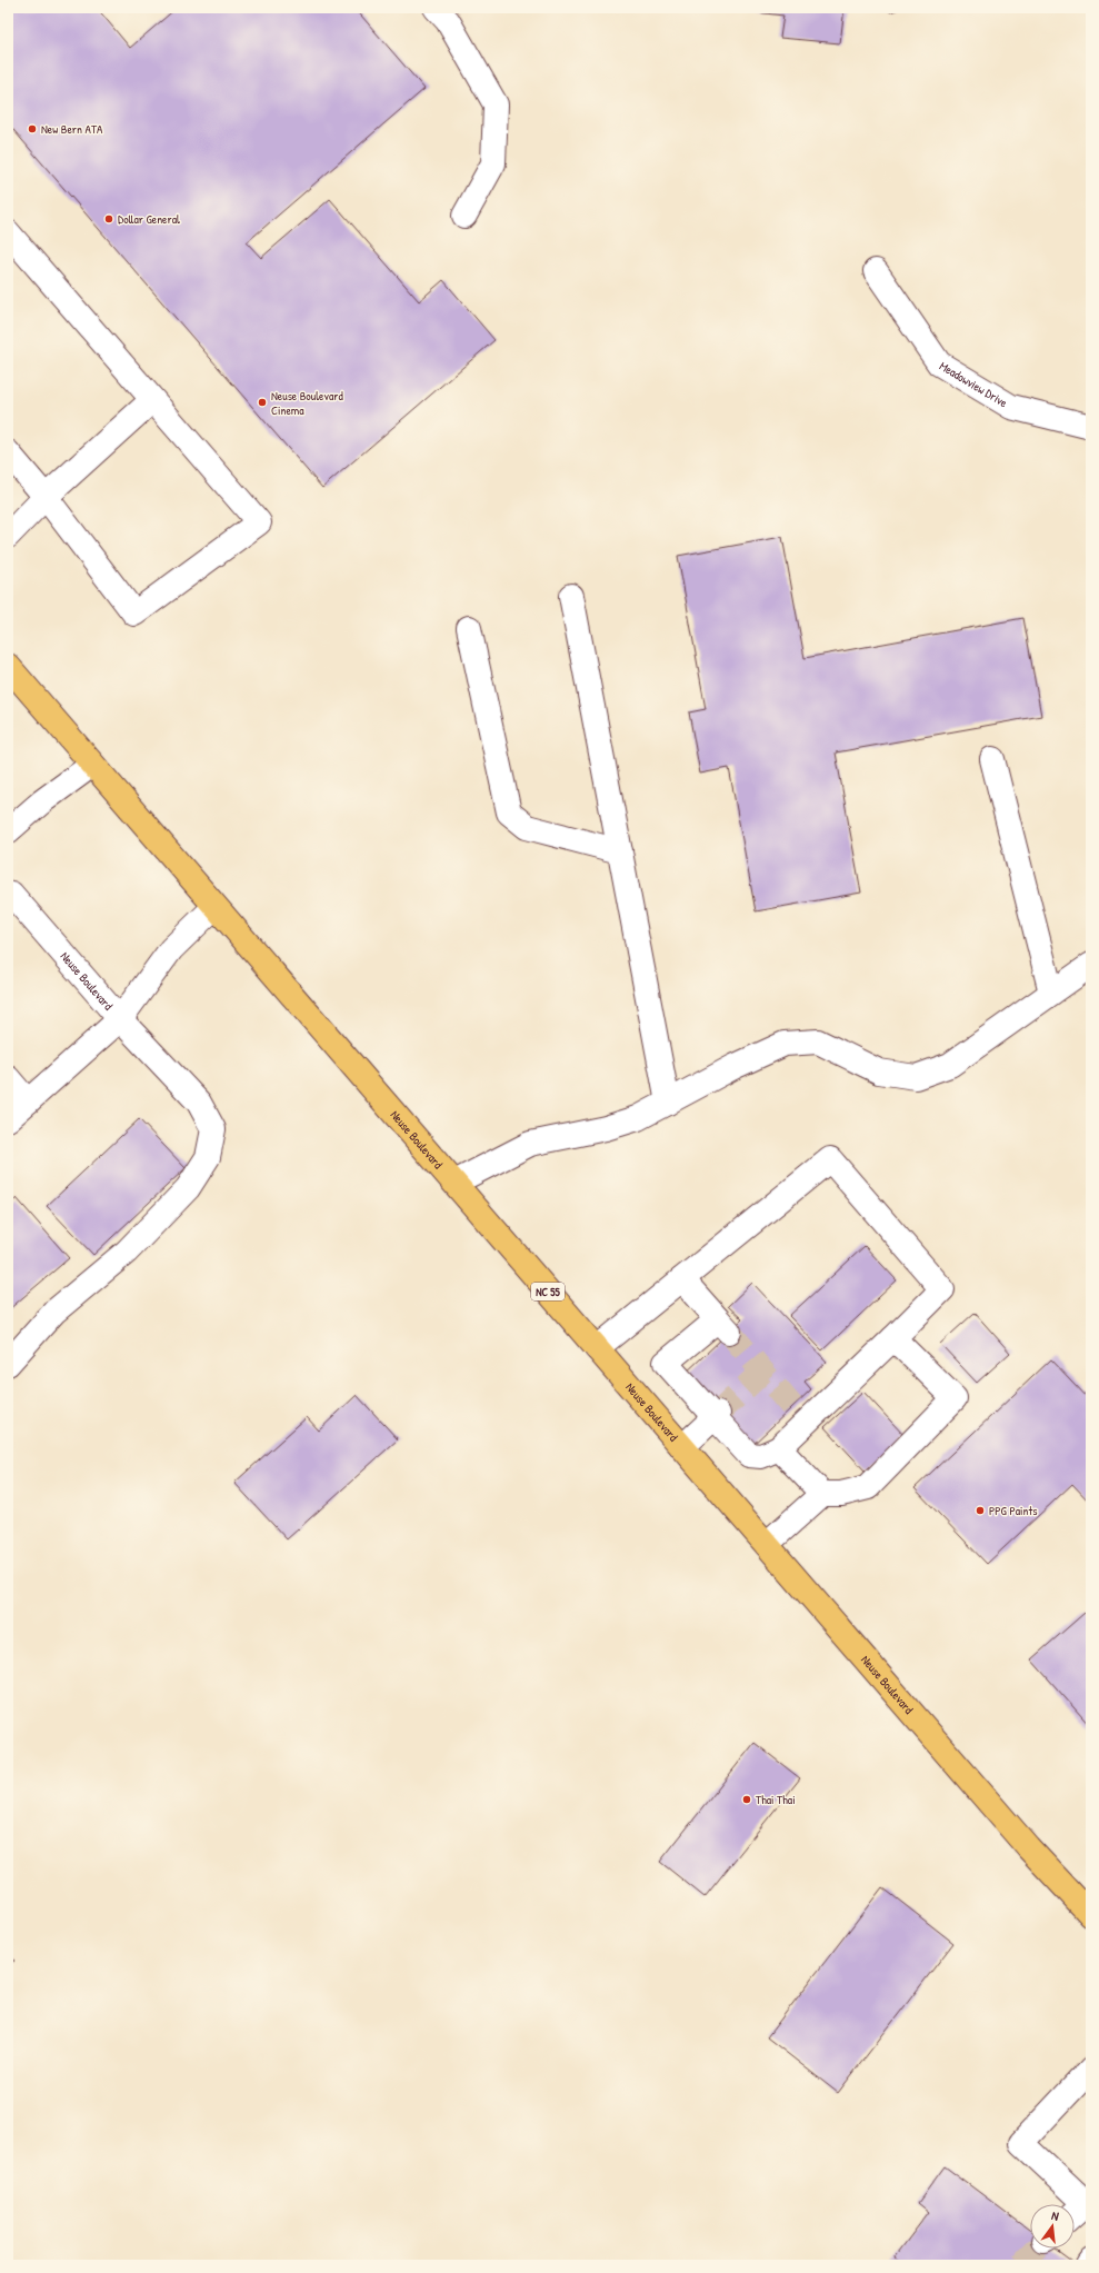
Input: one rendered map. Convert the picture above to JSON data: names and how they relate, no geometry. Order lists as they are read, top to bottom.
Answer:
{
  "streets": {
    "main road": ["Neuse Boulevard", "NC 55"],
    "street": ["Meadowview Drive"]
  },
  "places": [
    "New Bern ATA",
    "Dollar General",
    "Neuse Boulevard Cinema",
    "PPG Paints",
    "Thai Thai"
  ],
  "north": "top"
}
